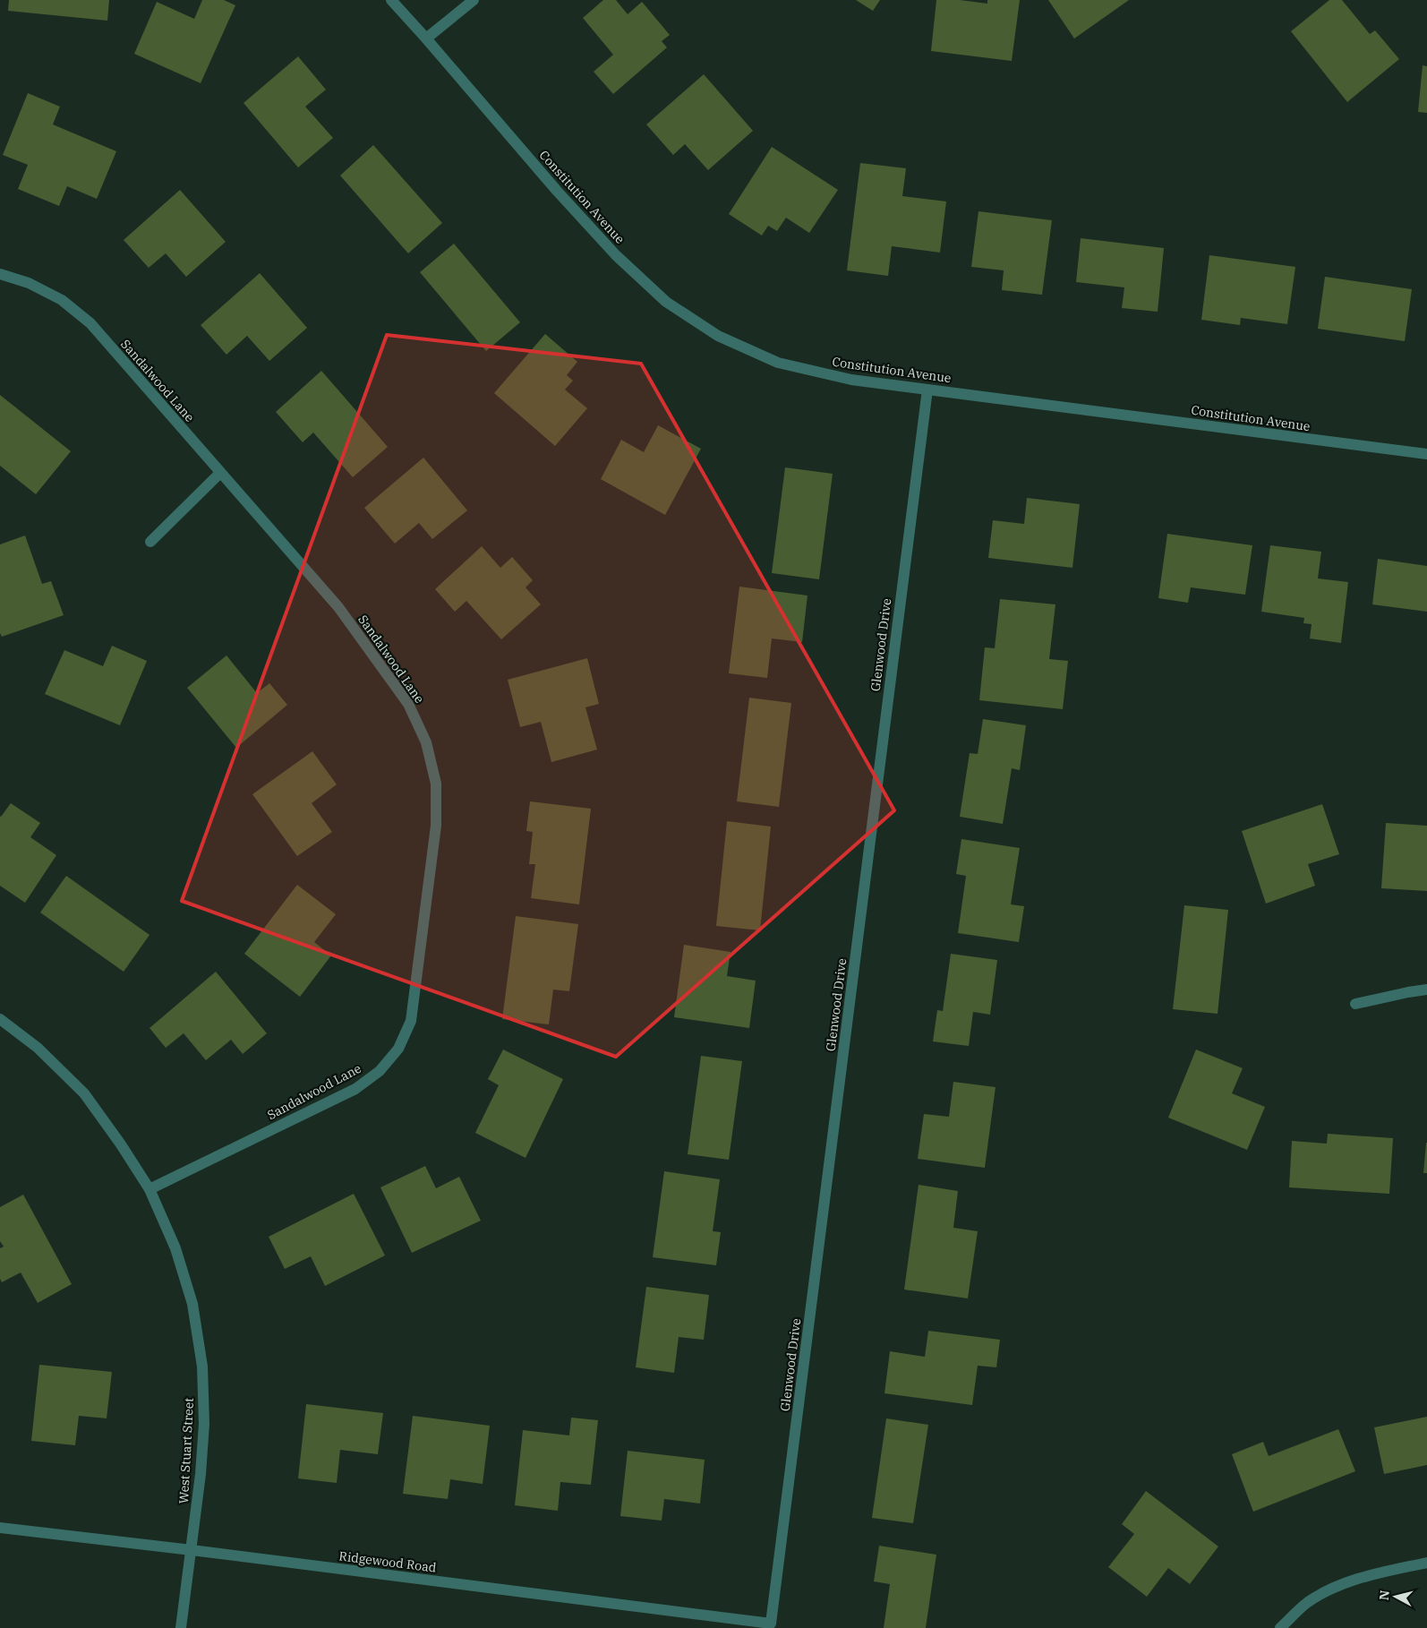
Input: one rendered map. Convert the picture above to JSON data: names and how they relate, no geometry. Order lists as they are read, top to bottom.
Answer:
{
  "streets": {
    "street": [
      "Constitution Avenue",
      "Sandalwood Lane",
      "Glenwood Drive",
      "West Stuart Street",
      "Ridgewood Road"
    ]
  },
  "crossings": [
    ["Constitution Avenue", "Glenwood Drive"],
    ["Sandalwood Lane", "West Stuart Street"],
    ["Glenwood Drive", "Ridgewood Road"],
    ["West Stuart Street", "Ridgewood Road"]
  ],
  "north": "left"
}
